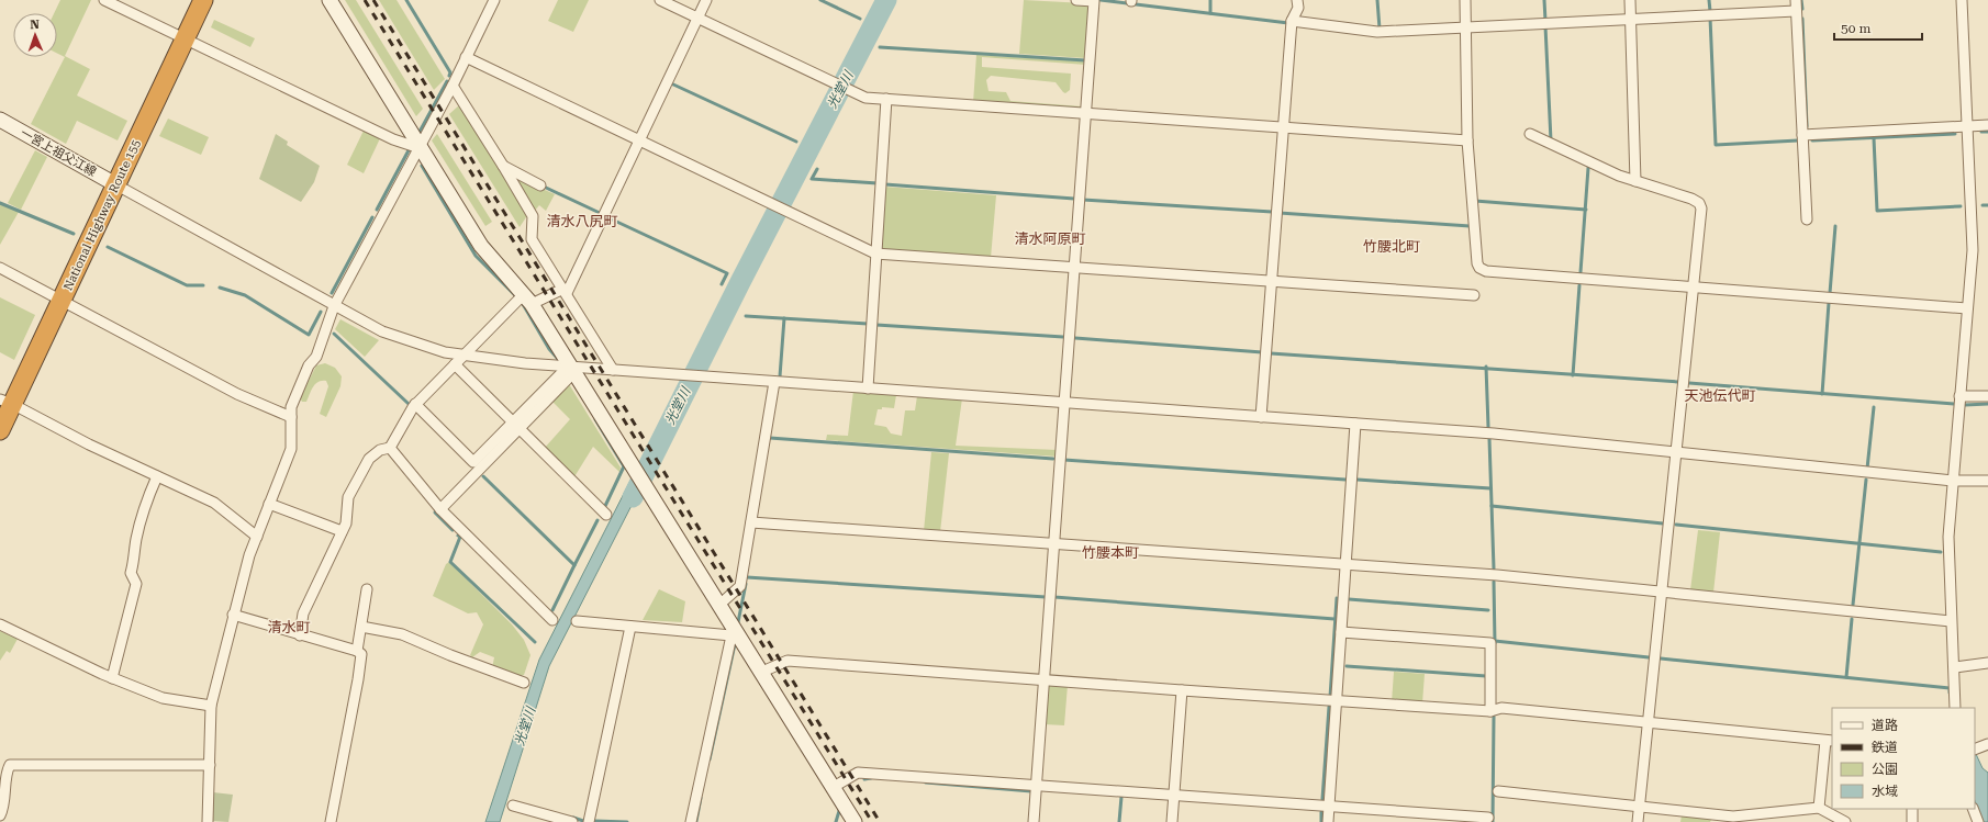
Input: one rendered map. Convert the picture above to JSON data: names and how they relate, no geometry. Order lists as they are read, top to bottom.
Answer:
{
  "streets": {
    "highway": ["National Highway Route 155"],
    "street": ["一宮上祖父江線"]
  },
  "crossings": [
    ["一宮上祖父江線", "National Highway Route 155"]
  ],
  "districts": [
    "清水八尻町",
    "清水阿原町",
    "竹腰北町",
    "天池伝代町",
    "竹腰本町",
    "清水町"
  ],
  "water": ["光堂川"],
  "legend": [
    "道路",
    "鉄道",
    "公園",
    "水域"
  ],
  "scale_bar": "50 m",
  "north": "top"
}
